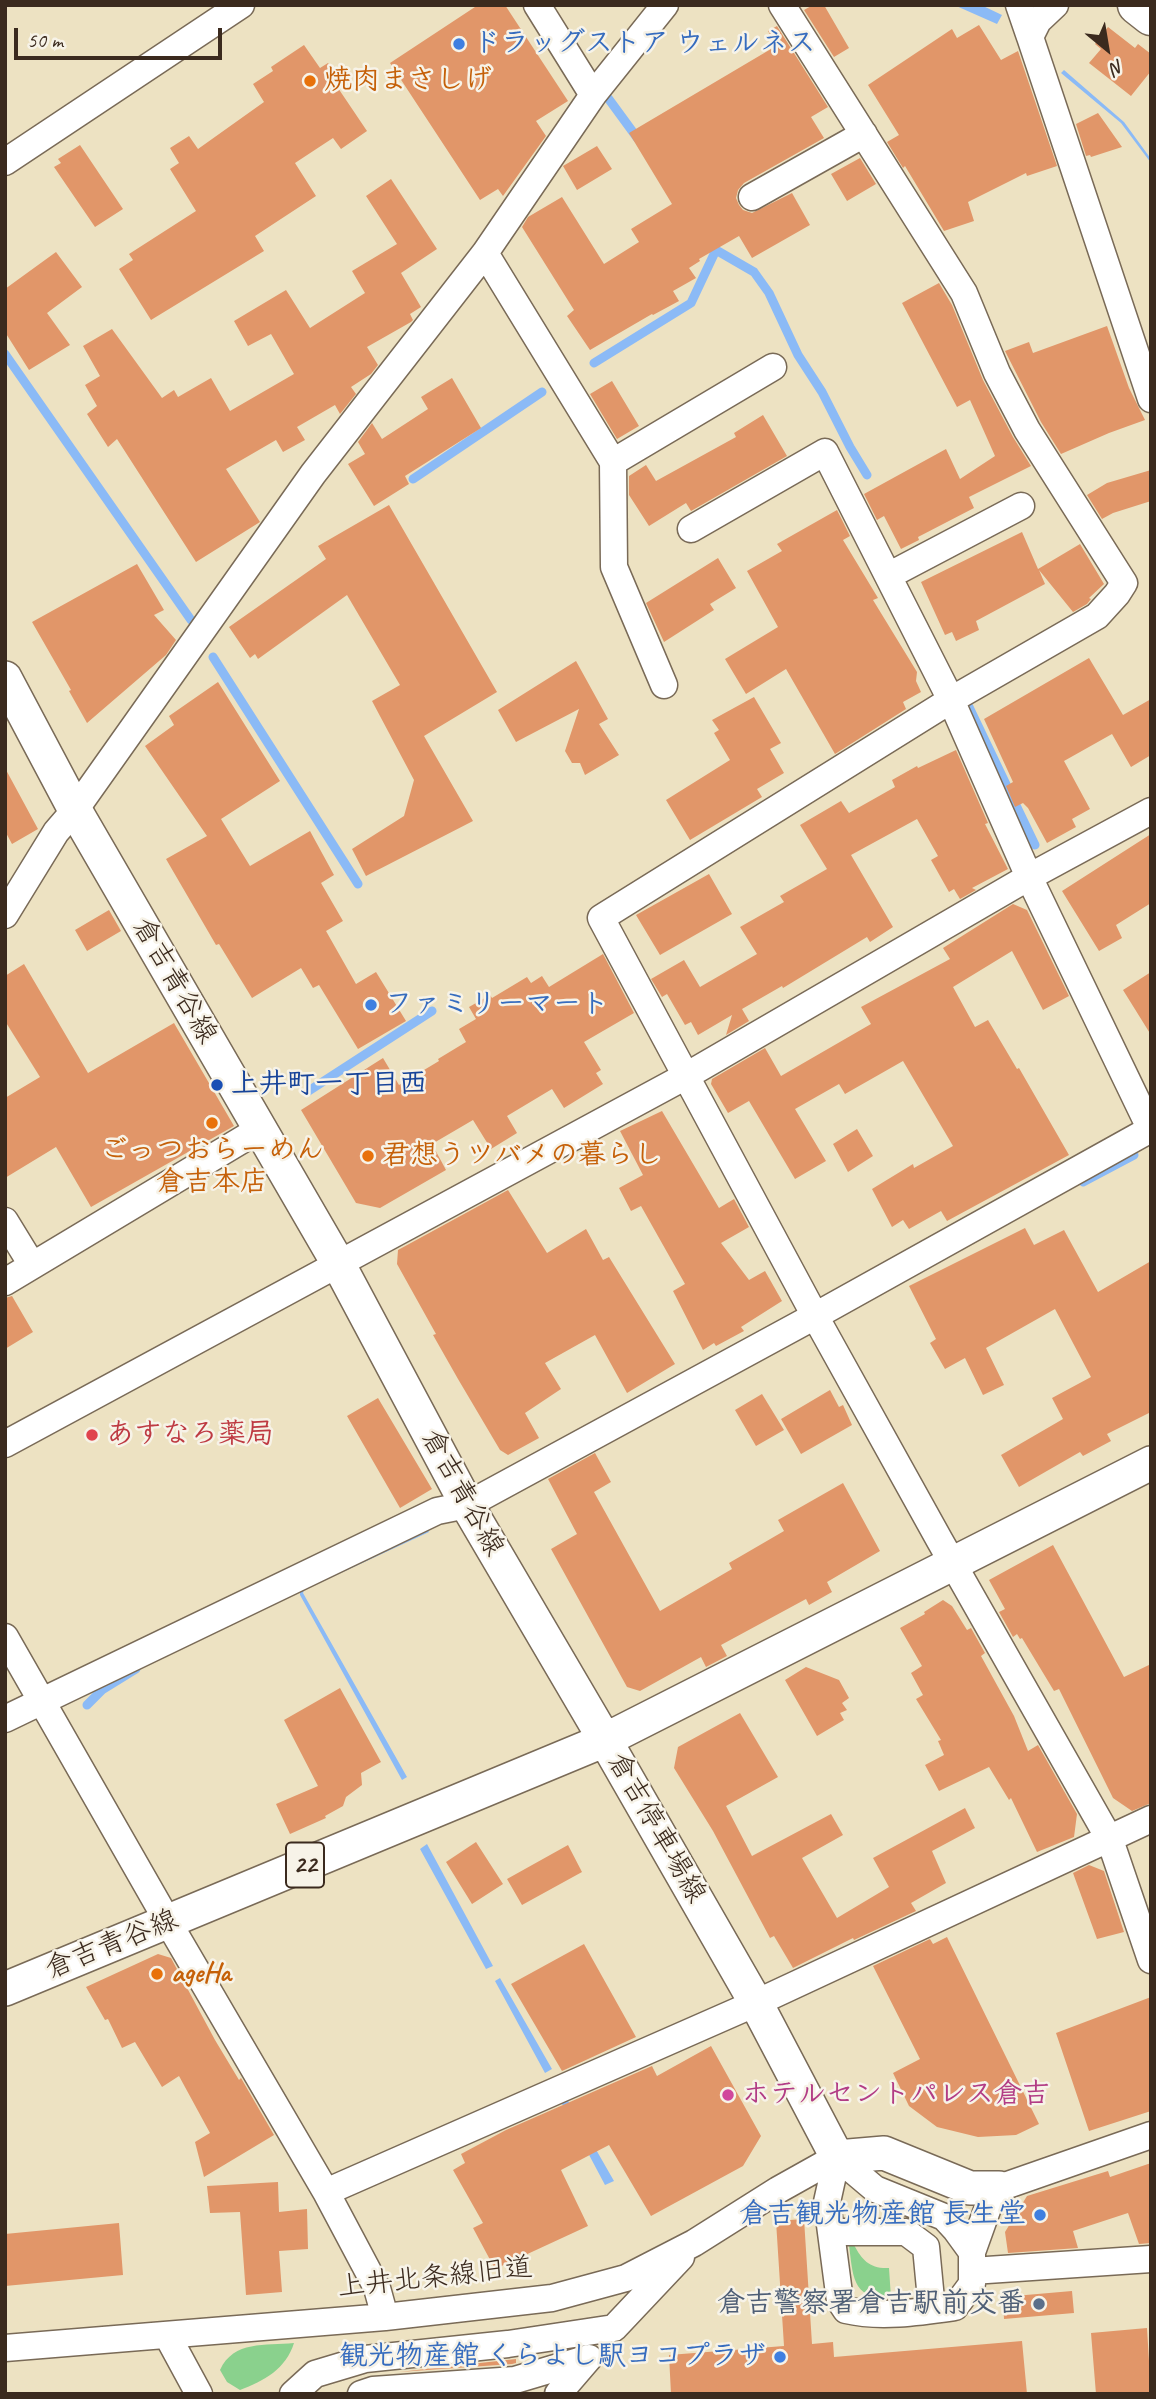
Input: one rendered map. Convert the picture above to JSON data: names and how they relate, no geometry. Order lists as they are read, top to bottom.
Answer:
{
  "streets": {
    "main road": ["倉吉青谷線", "倉吉停車場線", "22"],
    "street": ["上井北条線旧道"]
  },
  "crossings": [
    ["倉吉青谷線", "倉吉停車場線"],
    ["倉吉停車場線", "上井北条線旧道"]
  ],
  "places": [
    "ドラッグストア ウェルネス",
    "焼肉まさしげ",
    "ファミリーマート",
    "上井町一丁目西",
    "ごっつおらーめん 倉吉本店",
    "君想うツバメの暮らし",
    "あすなろ薬局",
    "ageHa",
    "ホテルセントパレス倉吉",
    "倉吉観光物産館 長生堂",
    "倉吉警察署倉吉駅前交番",
    "観光物産館 くらよし駅ヨコプラザ"
  ],
  "scale_bar": "50 m",
  "north": "bottom right"
}
